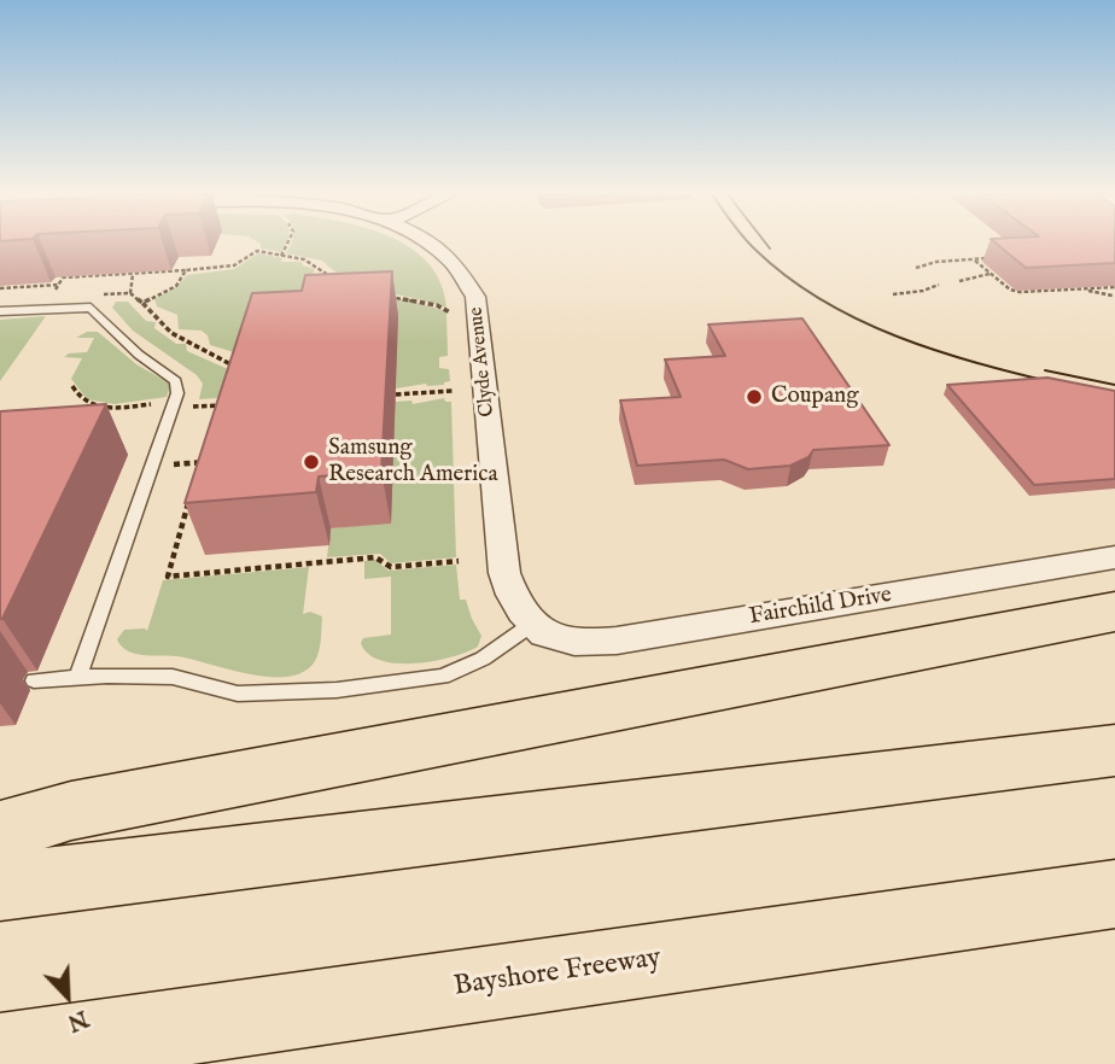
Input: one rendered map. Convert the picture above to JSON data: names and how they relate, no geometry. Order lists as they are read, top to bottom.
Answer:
{
  "streets": {
    "highway": ["Bayshore Freeway"],
    "street": ["Clyde Avenue", "Fairchild Drive"]
  },
  "crossings": [
    ["Clyde Avenue", "Fairchild Drive"]
  ],
  "places": ["Coupang", "Samsung Research America"],
  "north": "bottom right"
}
